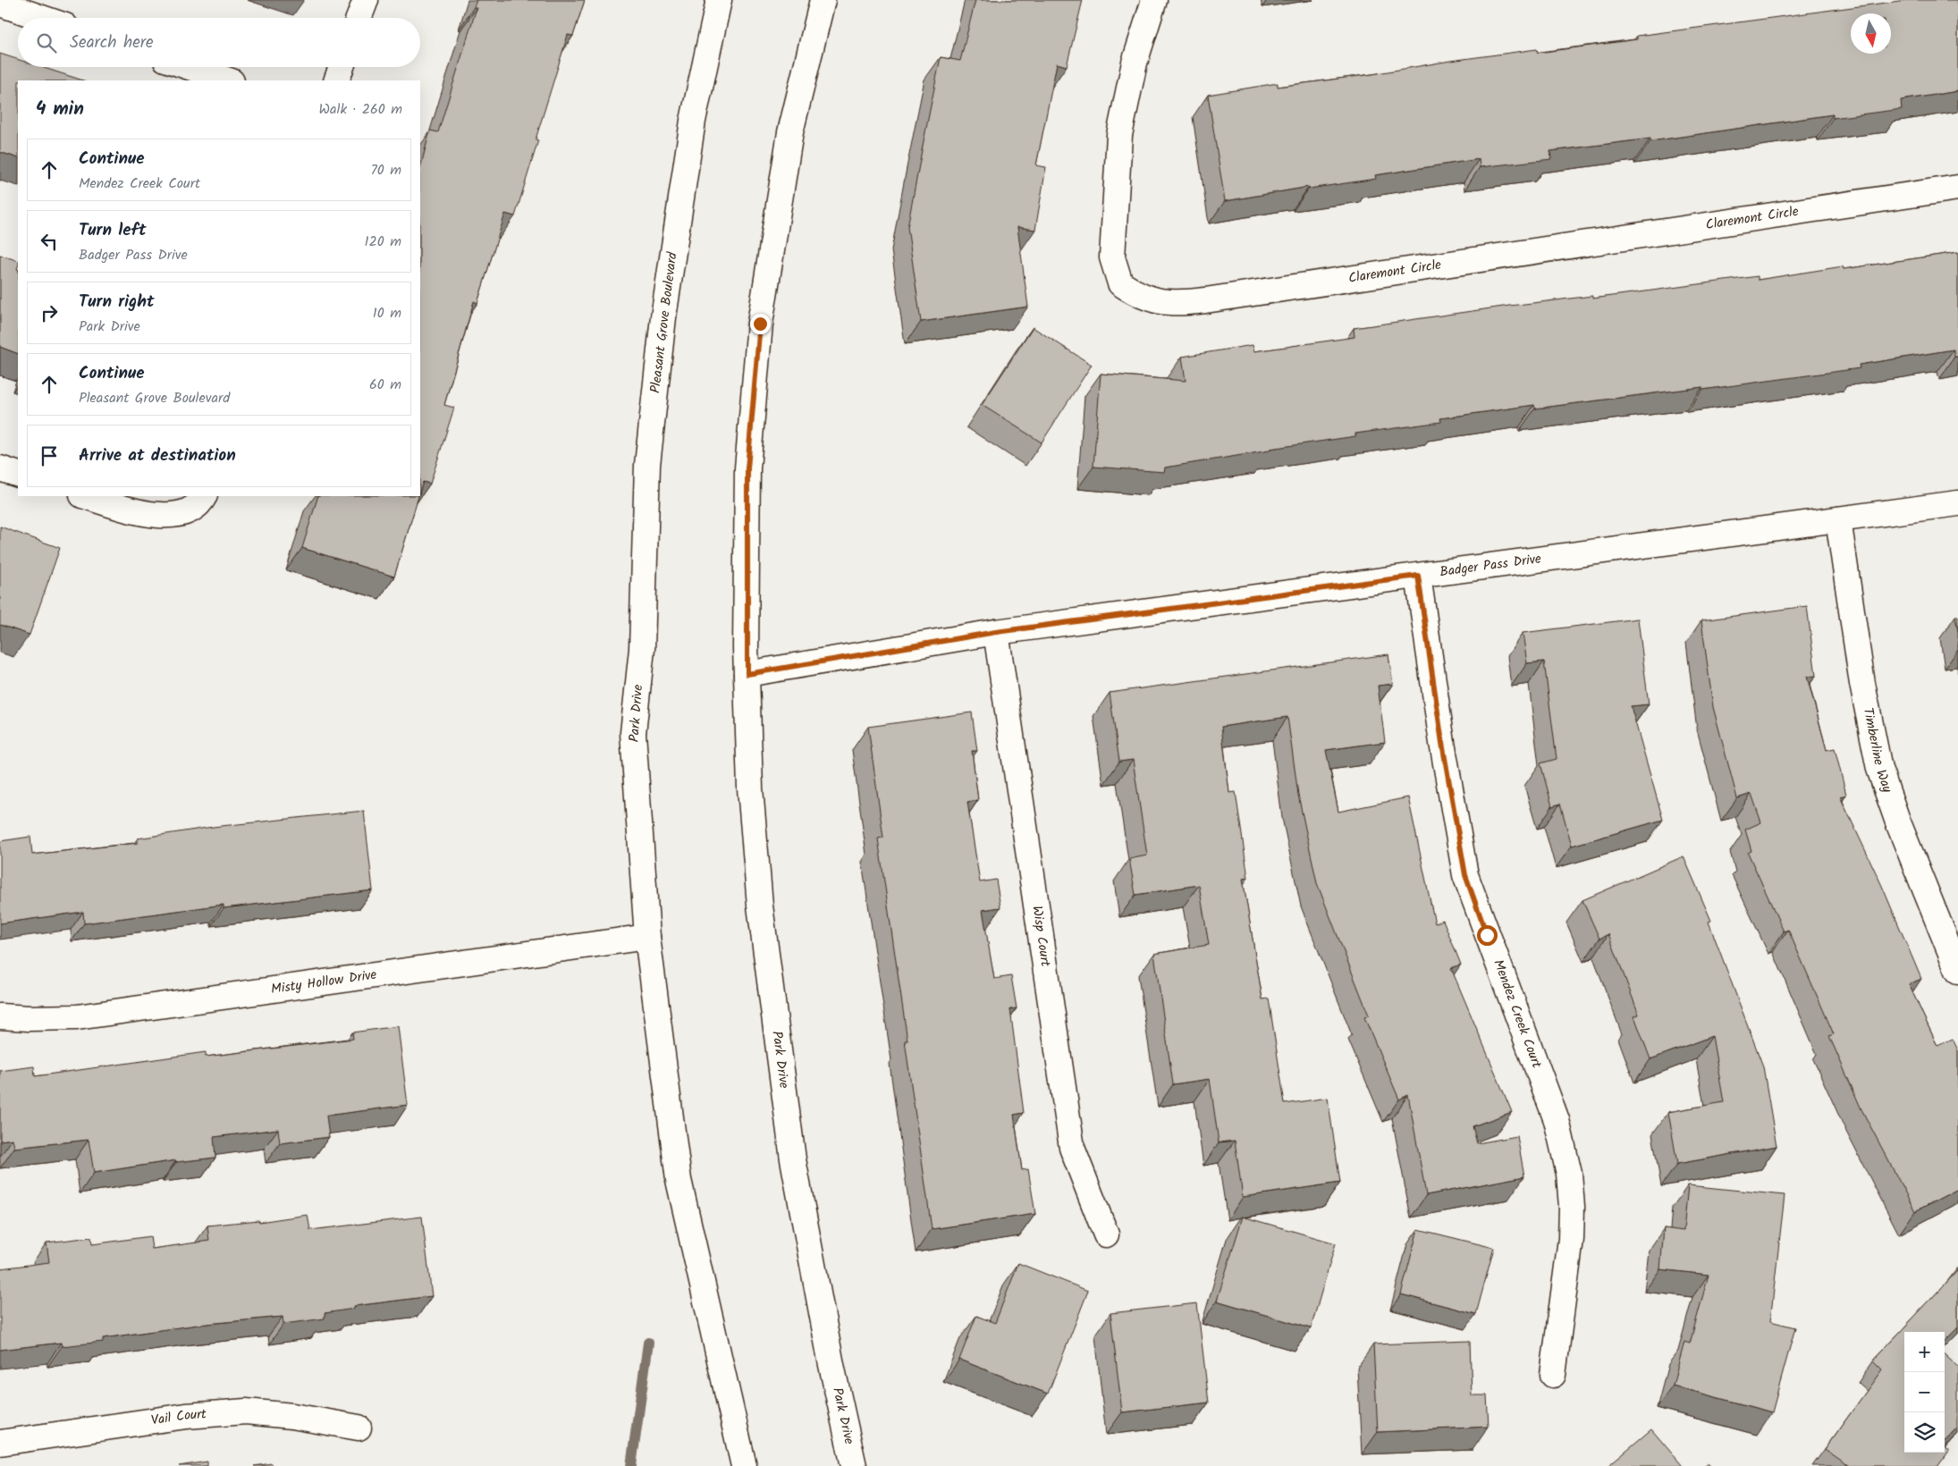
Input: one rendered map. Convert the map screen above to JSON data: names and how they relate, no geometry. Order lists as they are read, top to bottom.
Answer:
{
  "streets": {
    "street": [
      "Claremont Circle",
      "Pleasant Grove Boulevard",
      "Badger Pass Drive",
      "Park Drive",
      "Timberline Way",
      "Wisp Court",
      "Misty Hollow Drive",
      "Mendez Creek Court",
      "Vail Court"
    ]
  },
  "crossings": [
    ["Pleasant Grove Boulevard", "Park Drive"],
    ["Badger Pass Drive", "Park Drive"],
    ["Badger Pass Drive", "Timberline Way"],
    ["Badger Pass Drive", "Wisp Court"],
    ["Badger Pass Drive", "Mendez Creek Court"],
    ["Park Drive", "Misty Hollow Drive"]
  ],
  "north": "bottom",
  "page": {
    "search": "Search here",
    "heading": ["4 min", "Walk · 260 m"],
    "list": [
      ["Continue", "Mendez Creek Court", "70 m"],
      ["Turn left", "Badger Pass Drive", "120 m"],
      ["Turn right", "Park Drive", "10 m"],
      ["Continue", "Pleasant Grove Boulevard", "60 m"],
      "Arrive at destination"
    ],
    "map_buttons": ["+", "−"]
  }
}
